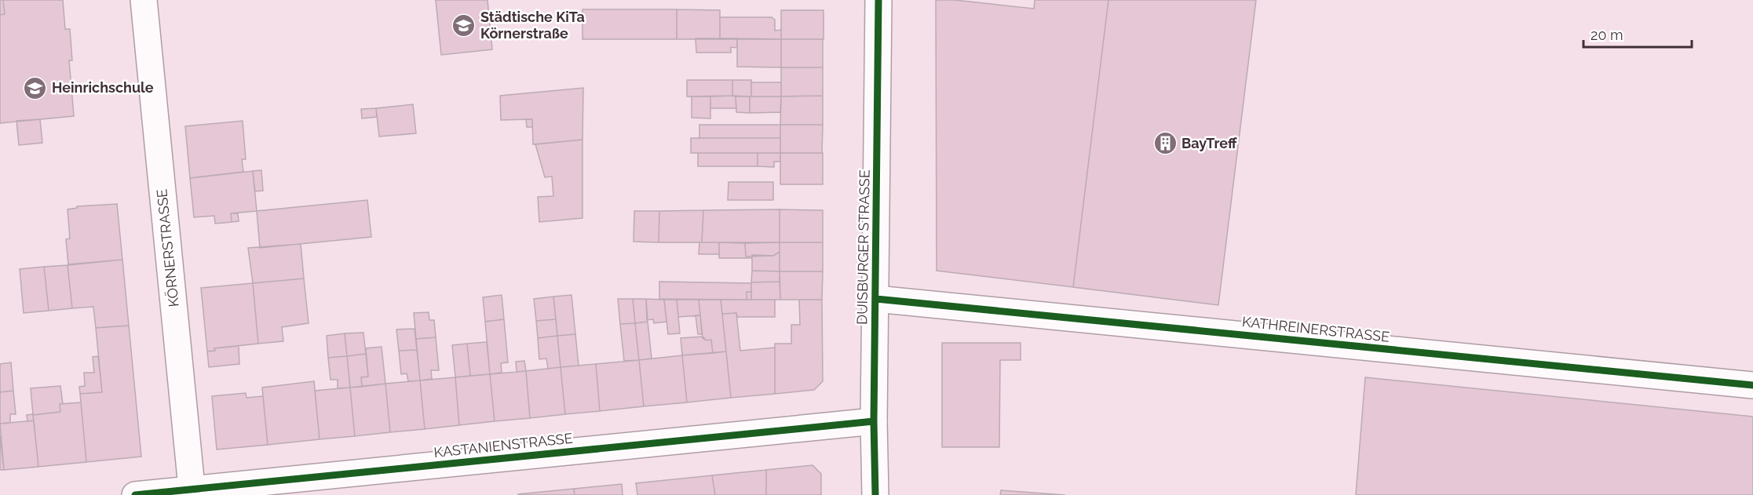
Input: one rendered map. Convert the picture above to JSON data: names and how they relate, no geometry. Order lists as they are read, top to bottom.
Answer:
{
  "streets": {
    "street": [
      "DUISBURGER STRASSE",
      "KÖRNERSTRASSE",
      "KATHREINERSTRASSE",
      "KASTANIENSTRASSE"
    ]
  },
  "crossings": [
    ["DUISBURGER STRASSE", "KATHREINERSTRASSE"],
    ["DUISBURGER STRASSE", "KASTANIENSTRASSE"],
    ["KÖRNERSTRASSE", "KASTANIENSTRASSE"]
  ],
  "places": {
    "school or university": ["Städtische KiTa Körnerstraße", "Heinrichschule"],
    "building": ["BayTreff"]
  },
  "scale_bar": "20 m"
}
